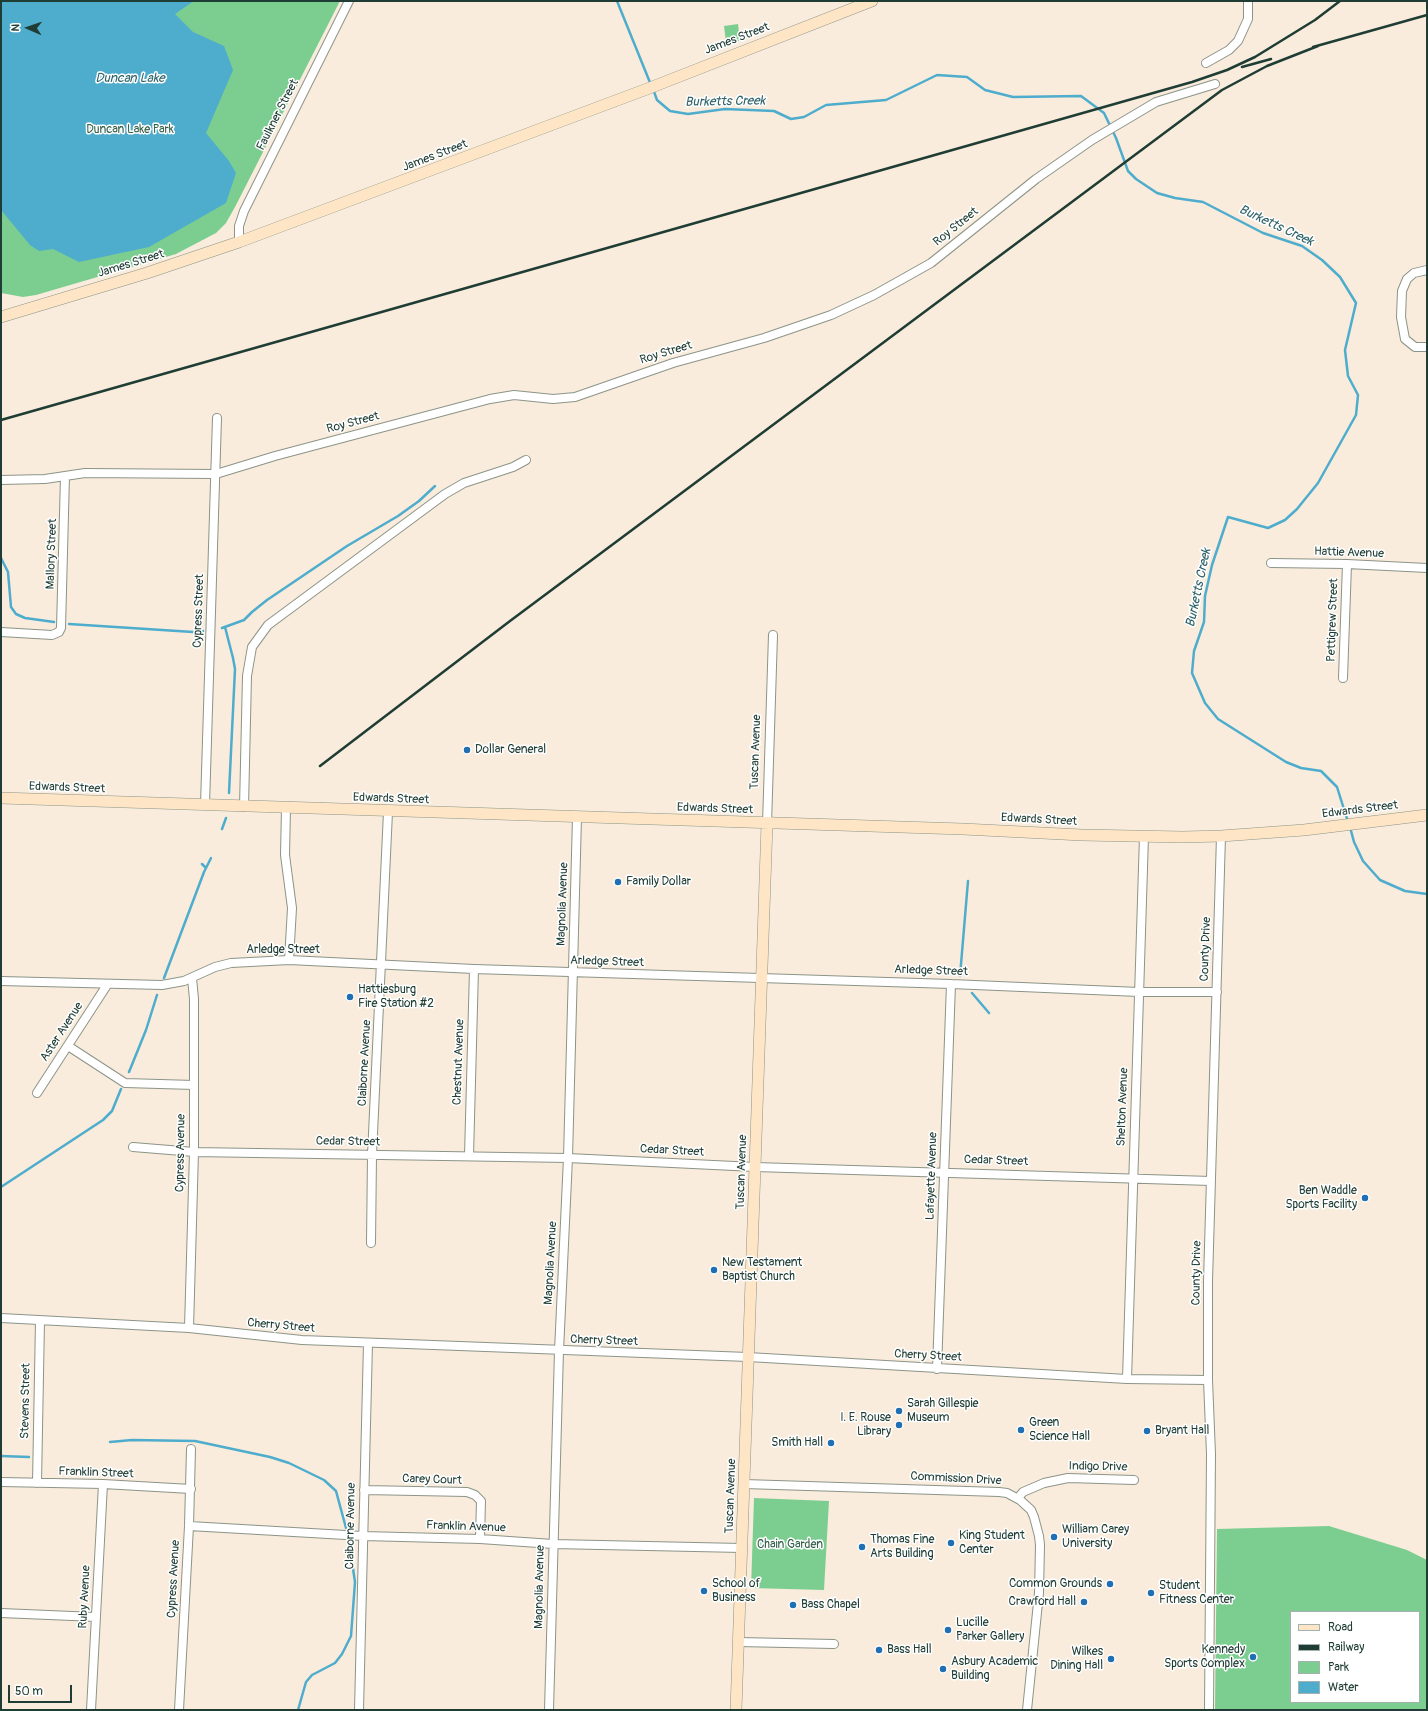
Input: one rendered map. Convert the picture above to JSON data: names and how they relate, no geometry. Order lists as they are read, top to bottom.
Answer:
{
  "streets": {
    "main road": ["James Street", "Tuscan Avenue", "Edwards Street"],
    "street": [
      "Faulkner Street",
      "Roy Street",
      "Hattie Avenue",
      "Mallory Street",
      "Cypress Street",
      "Pettigrew Street",
      "Magnolia Avenue",
      "County Drive",
      "Arledge Street",
      "Aster Avenue",
      "Chestnut Avenue",
      "Claiborne Avenue",
      "Shelton Avenue",
      "Cedar Street",
      "Cypress Avenue",
      "Lafayette Avenue",
      "Cherry Street",
      "Stevens Street",
      "Indigo Drive",
      "Franklin Street",
      "Commission Drive",
      "Carey Court",
      "Franklin Avenue",
      "Ruby Avenue"
    ]
  },
  "crossings": [
    ["James Street", "Faulkner Street"],
    ["Roy Street", "Mallory Street"],
    ["Roy Street", "Cypress Street"],
    ["Hattie Avenue", "Pettigrew Street"],
    ["Cypress Street", "Edwards Street"],
    ["Tuscan Avenue", "Edwards Street"],
    ["Tuscan Avenue", "Arledge Street"],
    ["Tuscan Avenue", "Cedar Street"],
    ["Tuscan Avenue", "Cherry Street"],
    ["Tuscan Avenue", "Commission Drive"],
    ["Tuscan Avenue", "Franklin Avenue"],
    ["Edwards Street", "Magnolia Avenue"],
    ["Edwards Street", "County Drive"],
    ["Edwards Street", "Claiborne Avenue"],
    ["Edwards Street", "Shelton Avenue"],
    ["Magnolia Avenue", "Arledge Street"],
    ["Magnolia Avenue", "Cedar Street"],
    ["Magnolia Avenue", "Cherry Street"],
    ["Magnolia Avenue", "Franklin Avenue"],
    ["County Drive", "Arledge Street"],
    ["County Drive", "Cedar Street"],
    ["County Drive", "Cherry Street"],
    ["Arledge Street", "Aster Avenue"],
    ["Arledge Street", "Chestnut Avenue"],
    ["Arledge Street", "Claiborne Avenue"],
    ["Arledge Street", "Shelton Avenue"],
    ["Arledge Street", "Cypress Avenue"],
    ["Arledge Street", "Lafayette Avenue"],
    ["Chestnut Avenue", "Cedar Street"],
    ["Claiborne Avenue", "Cedar Street"],
    ["Claiborne Avenue", "Cherry Street"],
    ["Claiborne Avenue", "Carey Court"],
    ["Claiborne Avenue", "Franklin Avenue"],
    ["Shelton Avenue", "Cedar Street"],
    ["Shelton Avenue", "Cherry Street"],
    ["Cedar Street", "Cypress Avenue"],
    ["Cedar Street", "Lafayette Avenue"],
    ["Cypress Avenue", "Cherry Street"],
    ["Cypress Avenue", "Franklin Street"],
    ["Cypress Avenue", "Franklin Avenue"],
    ["Lafayette Avenue", "Cherry Street"],
    ["Cherry Street", "Stevens Street"],
    ["Stevens Street", "Franklin Street"],
    ["Indigo Drive", "Commission Drive"],
    ["Franklin Street", "Ruby Avenue"],
    ["Carey Court", "Franklin Avenue"]
  ],
  "water": ["Duncan Lake", "Burketts Creek"],
  "parks": ["Duncan Lake Park", "Chain Garden"],
  "places": [
    "Dollar General",
    "Family Dollar",
    "Hattiesburg Fire Station #2",
    "Ben Waddle Sports Facility",
    "New Testament Baptist Church",
    "Sarah Gillespie Museum",
    "I. E. Rouse Library",
    "Green Science Hall",
    "Bryant Hall",
    "Smith Hall",
    "William Carey University",
    "King Student Center",
    "Thomas Fine Arts Building",
    "Common Grounds",
    "School of Business",
    "Student Fitness Center",
    "Crawford Hall",
    "Bass Chapel",
    "Lucille Parker Gallery",
    "Bass Hall",
    "Kennedy Sports Complex",
    "Wilkes Dining Hall",
    "Asbury Academic Building"
  ],
  "legend": [
    "Road",
    "Railway",
    "Park",
    "Water"
  ],
  "scale_bar": "50 m",
  "north": "left"
}
